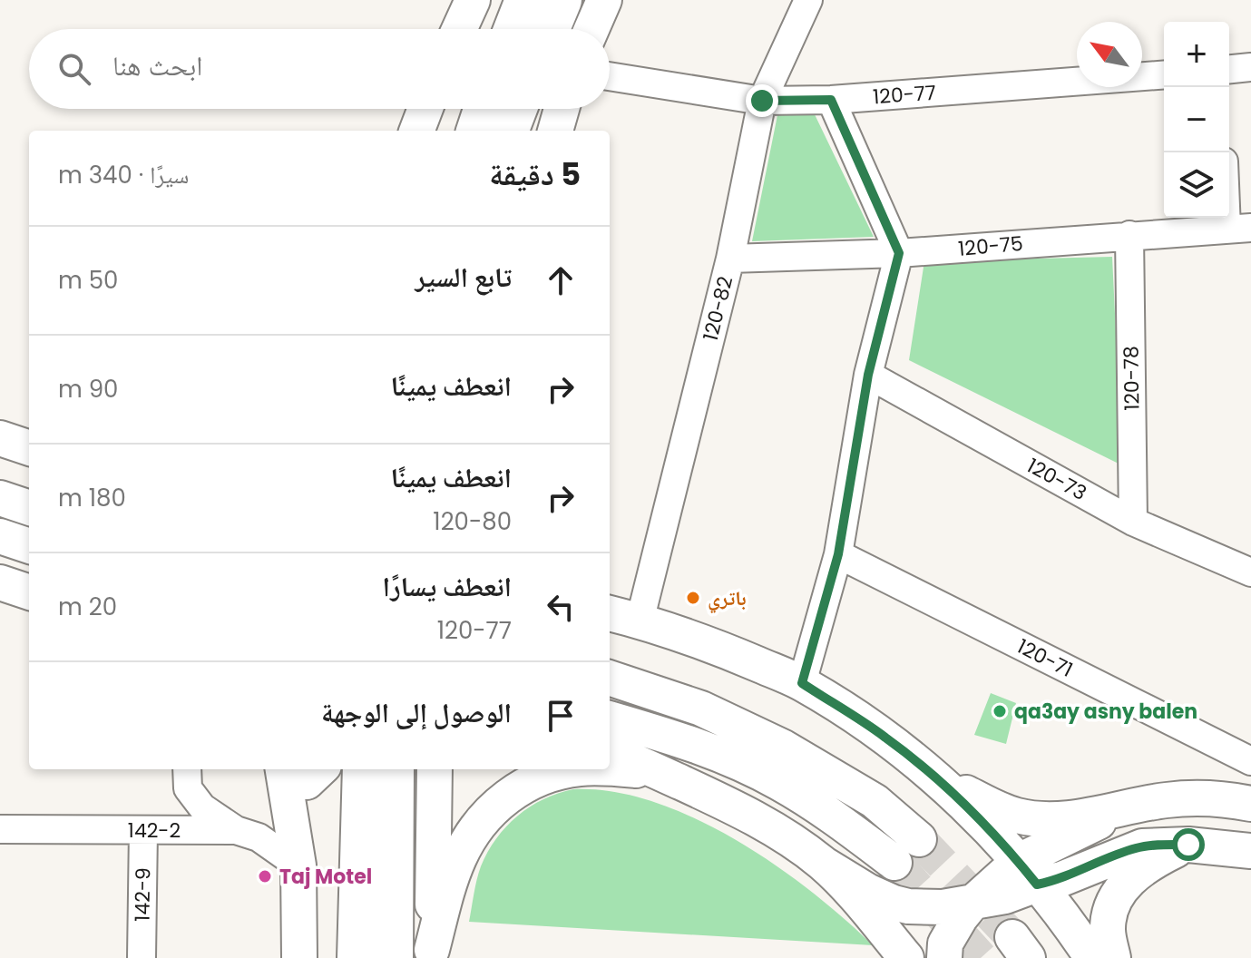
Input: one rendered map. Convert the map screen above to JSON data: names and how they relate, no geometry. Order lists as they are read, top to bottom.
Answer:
{
  "streets": {
    "street": [
      "120-77",
      "120-75",
      "120-82",
      "120-78",
      "120-73",
      "120-71",
      "142-2",
      "142-9"
    ]
  },
  "crossings": [
    ["120-77", "120-82"],
    ["120-75", "120-82"],
    ["120-75", "120-78"],
    ["120-78", "120-73"],
    ["142-2", "142-9"]
  ],
  "places": ["باتري", "qa3ay asny balen", "Taj Motel"],
  "north": "top left",
  "page": {
    "map_buttons": ["+", "−"],
    "search": "ابحث هنا",
    "heading": ["5 دقيقة", "سيرًا · 340 m"],
    "list": [
      ["تابع السير", "50 m"],
      ["انعطف يمينًا", "90 m"],
      ["انعطف يمينًا", "120-80", "180 m"],
      ["انعطف يسارًا", "120-77", "20 m"],
      "الوصول إلى الوجهة"
    ]
  }
}
